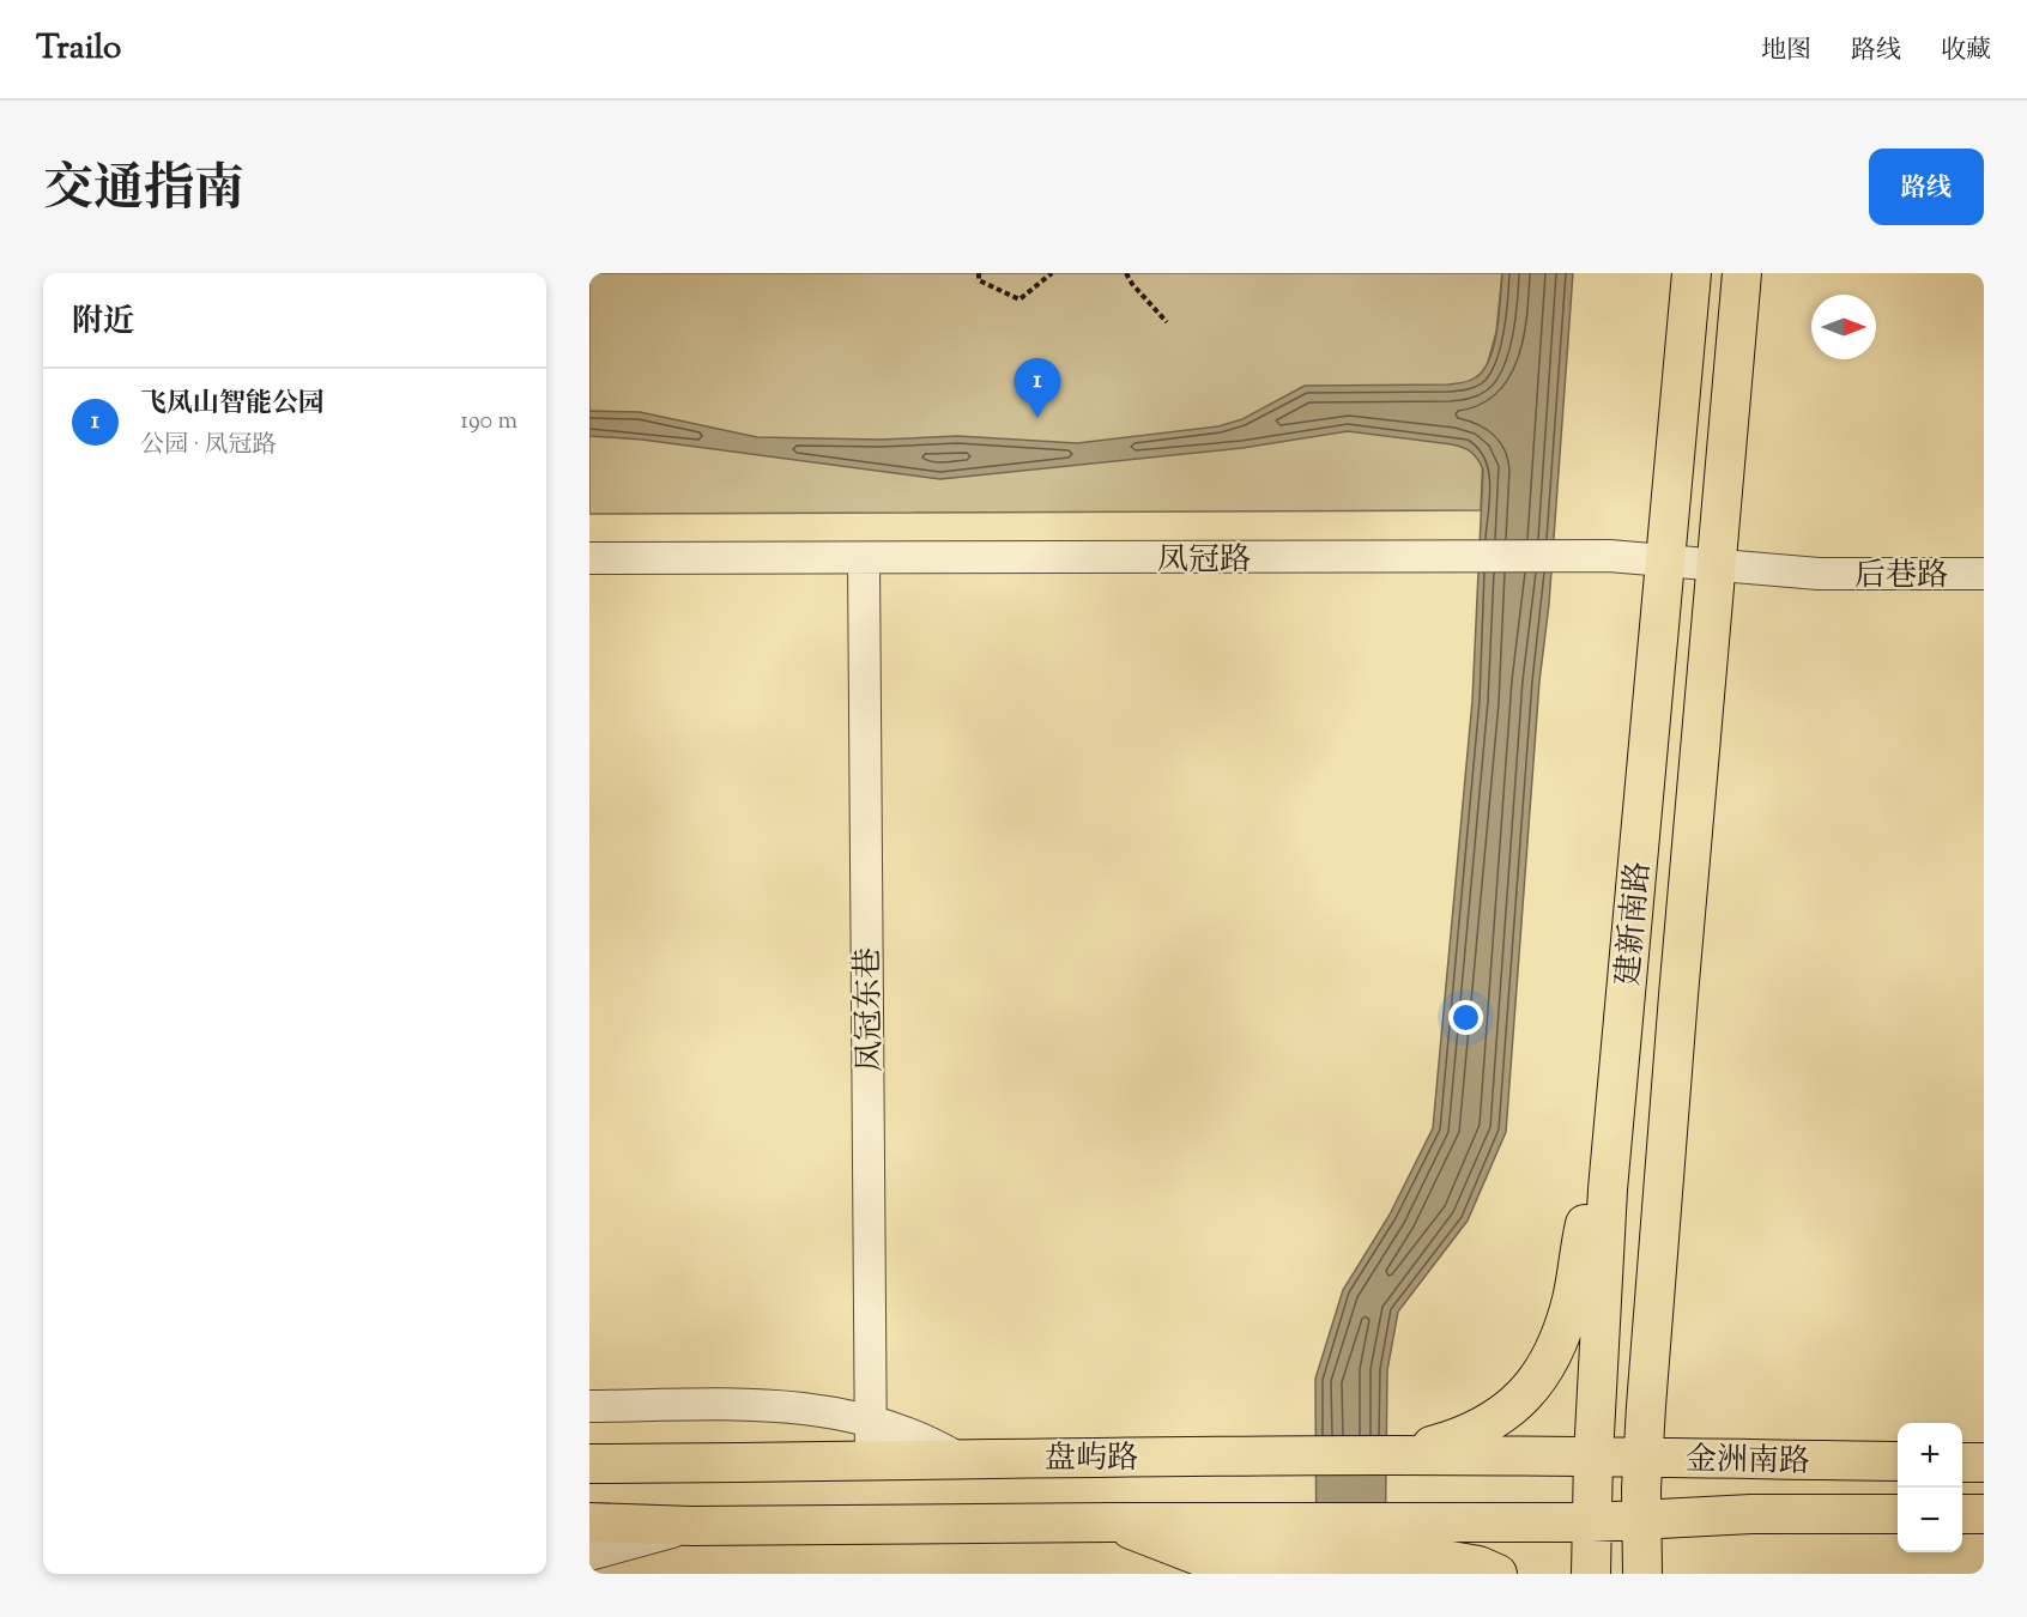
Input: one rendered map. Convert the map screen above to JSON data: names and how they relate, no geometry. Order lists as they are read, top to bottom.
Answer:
{
  "streets": {
    "main road": ["建新南路", "盘屿路", "金洲南路"],
    "street": ["凤冠路", "后巷路", "凤冠东巷"]
  },
  "crossings": [
    ["凤冠路", "后巷路"],
    ["凤冠路", "建新南路"],
    ["凤冠路", "凤冠东巷"],
    ["建新南路", "盘屿路"],
    ["建新南路", "金洲南路"],
    ["凤冠东巷", "盘屿路"],
    ["盘屿路", "金洲南路"]
  ],
  "north": "right",
  "page": {
    "header": "Trailo",
    "nav": ["地图", "路线", "收藏"],
    "title": "交通指南",
    "buttons": "路线",
    "heading": "附近",
    "pins": "1",
    "list": [
      {
        "mark": "1",
        "name": "飞凤山智能公园",
        "note": "公园 · 凤冠路",
        "value": "190 m"
      }
    ],
    "map_buttons": ["+", "−"]
  }
}
